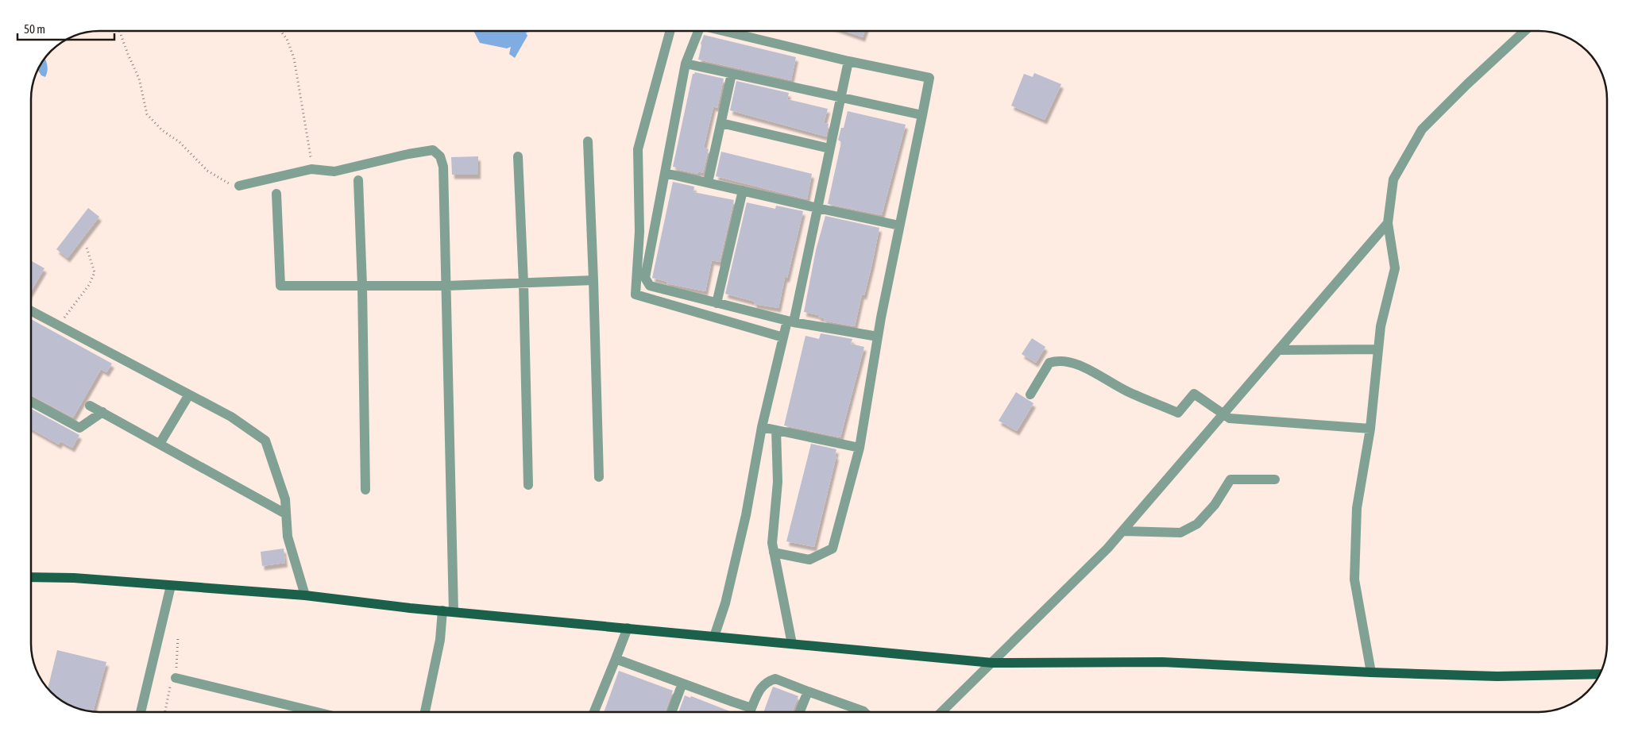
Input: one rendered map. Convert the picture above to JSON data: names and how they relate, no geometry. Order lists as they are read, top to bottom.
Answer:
{
  "scale_bar": "50 m"
}
